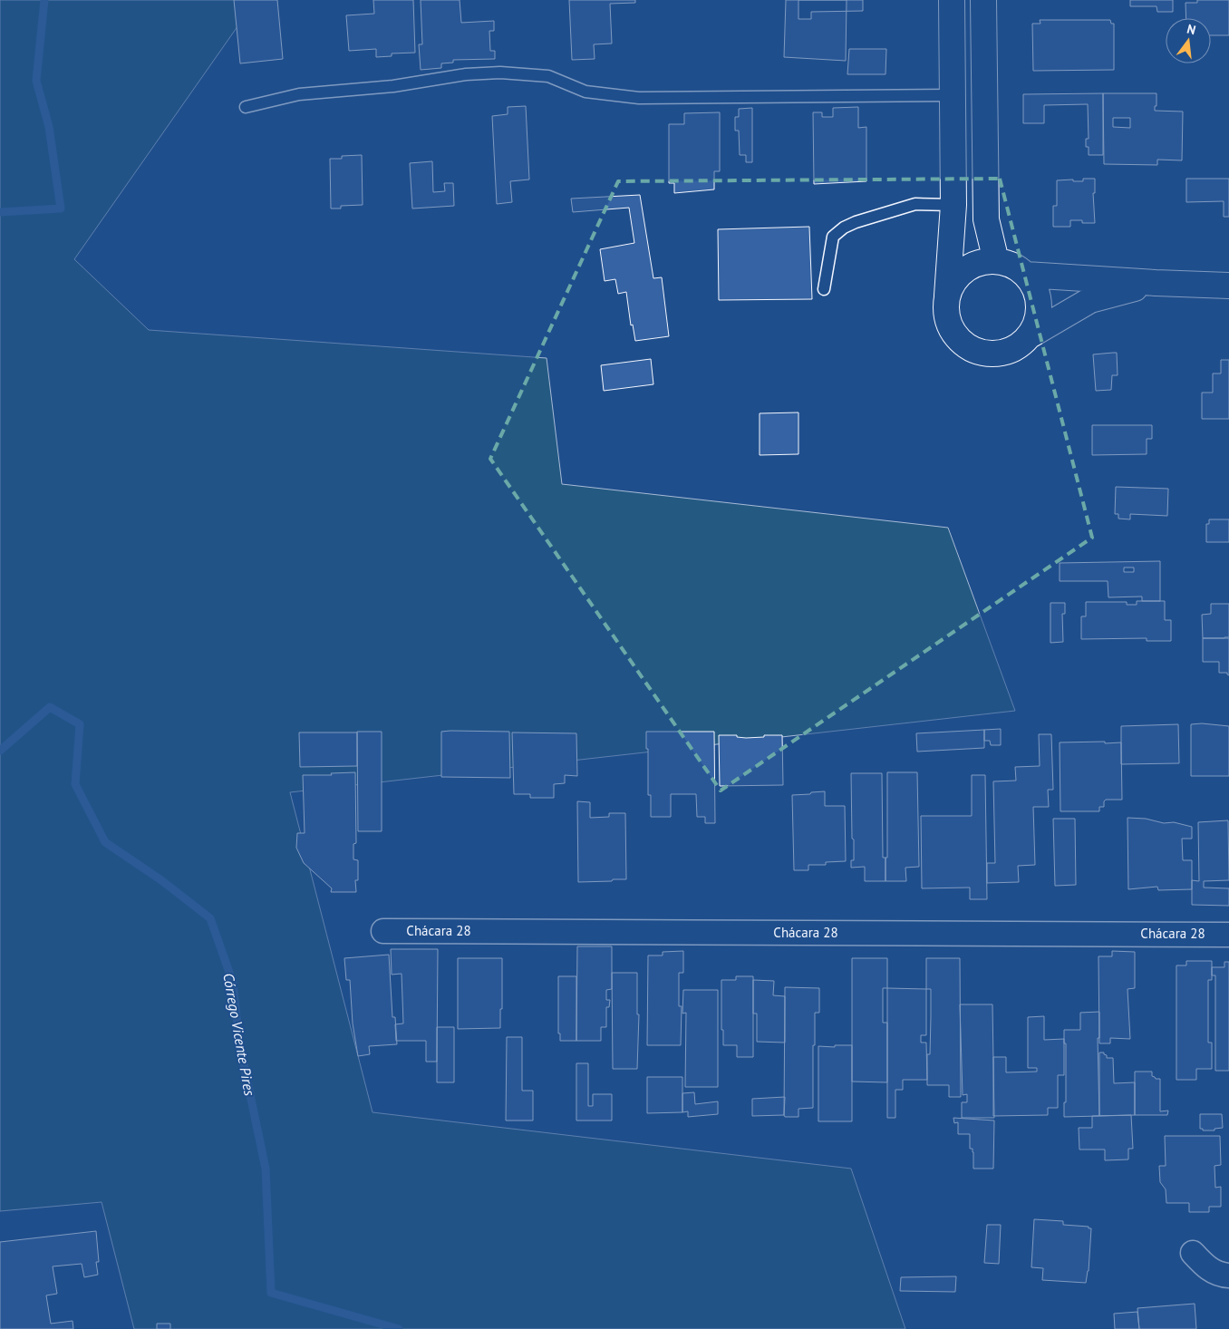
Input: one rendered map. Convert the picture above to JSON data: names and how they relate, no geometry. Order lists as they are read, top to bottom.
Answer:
{
  "streets": {
    "street": ["Chácara 28"]
  },
  "water": ["Córrego Vicente Pires"],
  "north": "top"
}
